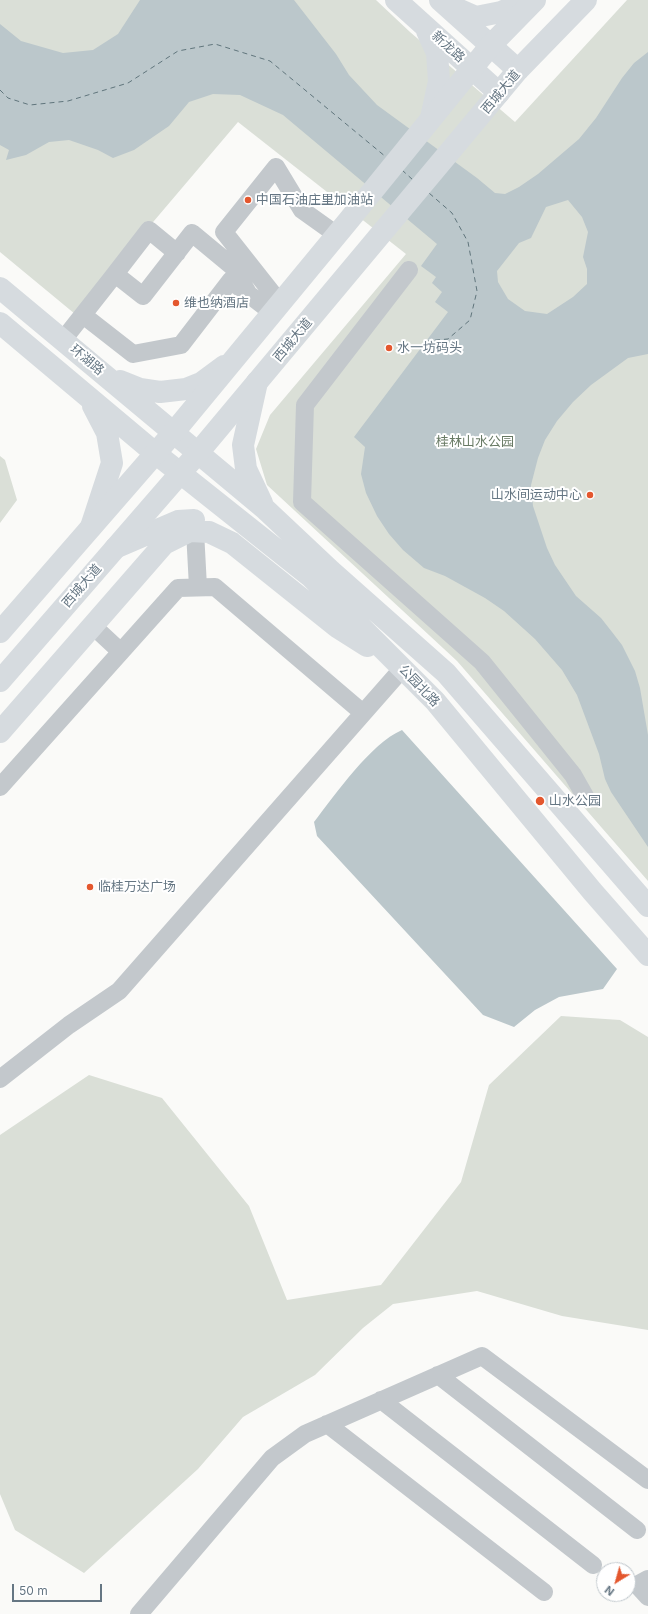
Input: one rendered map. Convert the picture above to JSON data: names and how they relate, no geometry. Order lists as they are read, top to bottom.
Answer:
{
  "streets": {
    "main road": [
      "新龙路",
      "西城大道",
      "环湖路",
      "公园北路"
    ]
  },
  "crossings": [
    ["新龙路", "西城大道"],
    ["西城大道", "公园北路"],
    ["环湖路", "公园北路"]
  ],
  "parks": ["桂林山水公园"],
  "places": [
    "中国石油庄里加油站",
    "维也纳酒店",
    "水一坊码头",
    "山水间运动中心",
    "山水公园",
    "临桂万达广场"
  ],
  "scale_bar": "50 m",
  "north": "bottom left"
}
